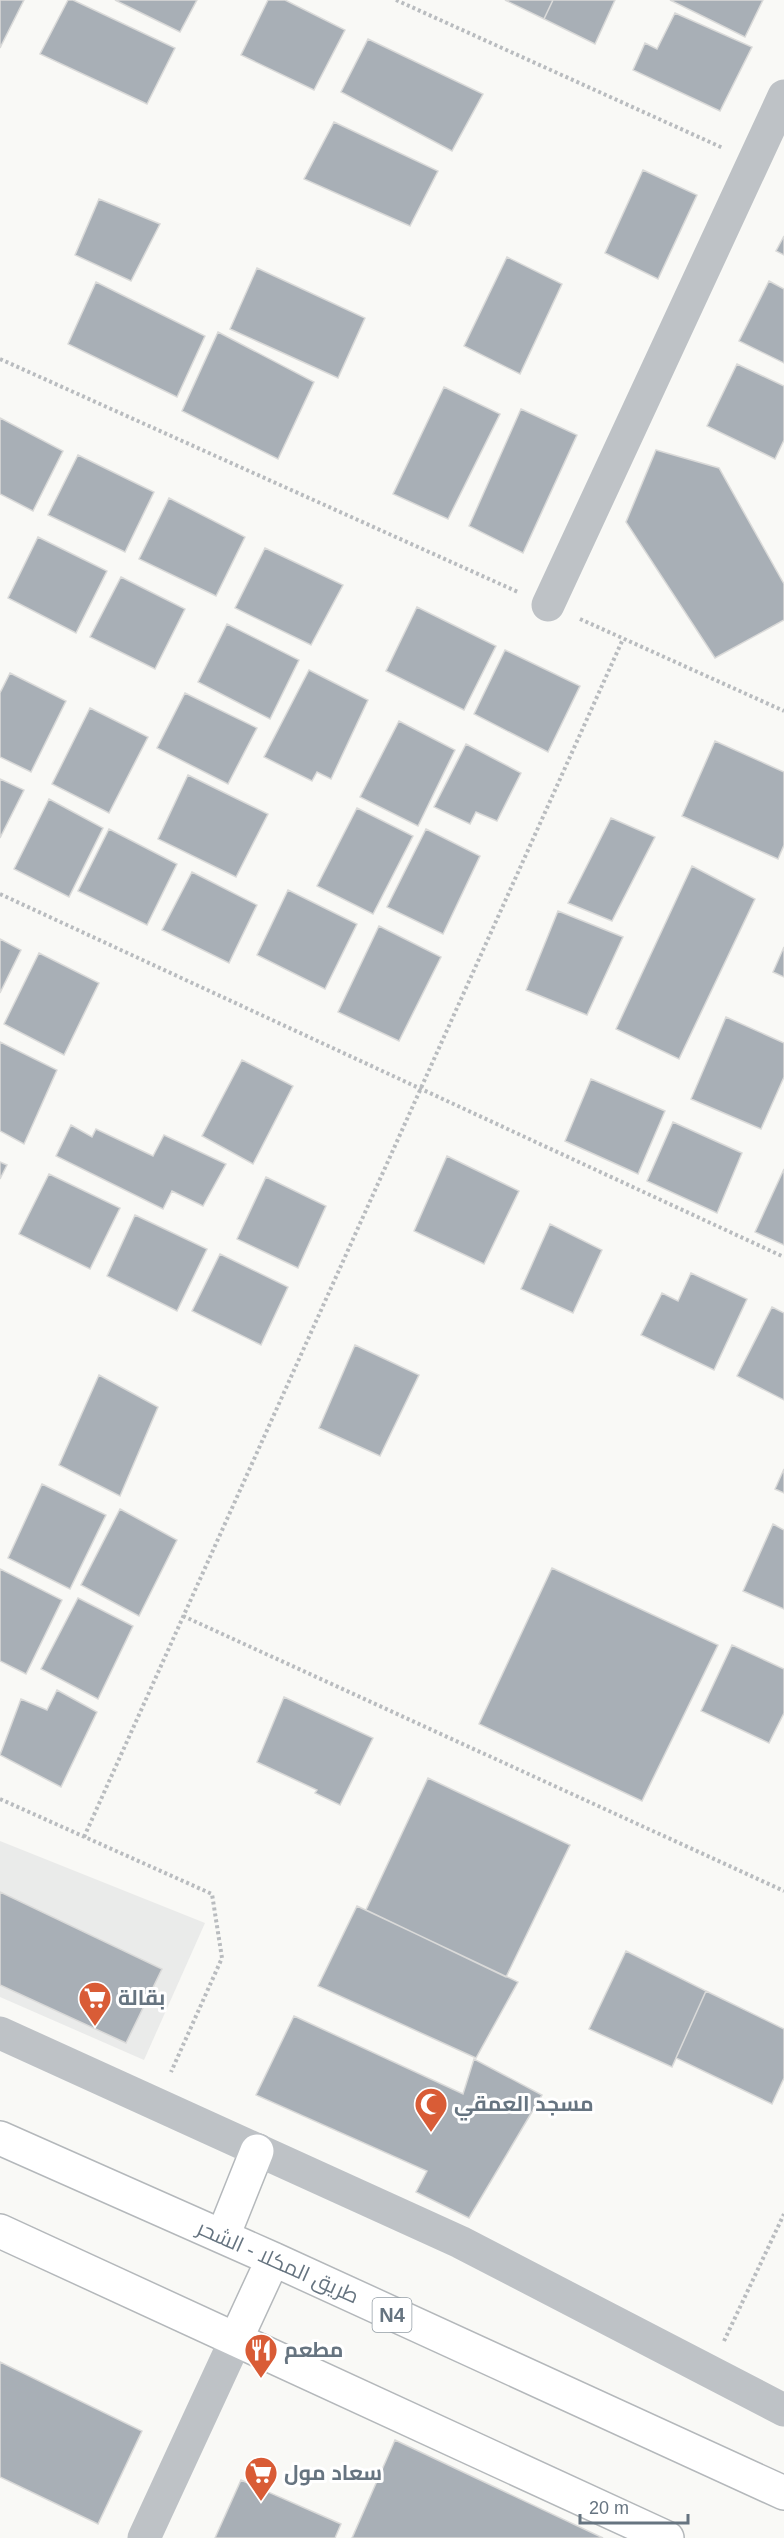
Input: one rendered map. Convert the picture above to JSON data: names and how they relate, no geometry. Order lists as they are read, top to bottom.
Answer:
{
  "streets": {
    "highway": ["طريق المكلا - الشحر", "N4"]
  },
  "places": {
    "supermarket": ["بقالة", "سعاد مول"],
    "mosque": ["مسجد العمقي"],
    "restaurant": ["مطعم"]
  },
  "scale_bar": "20 m"
}
